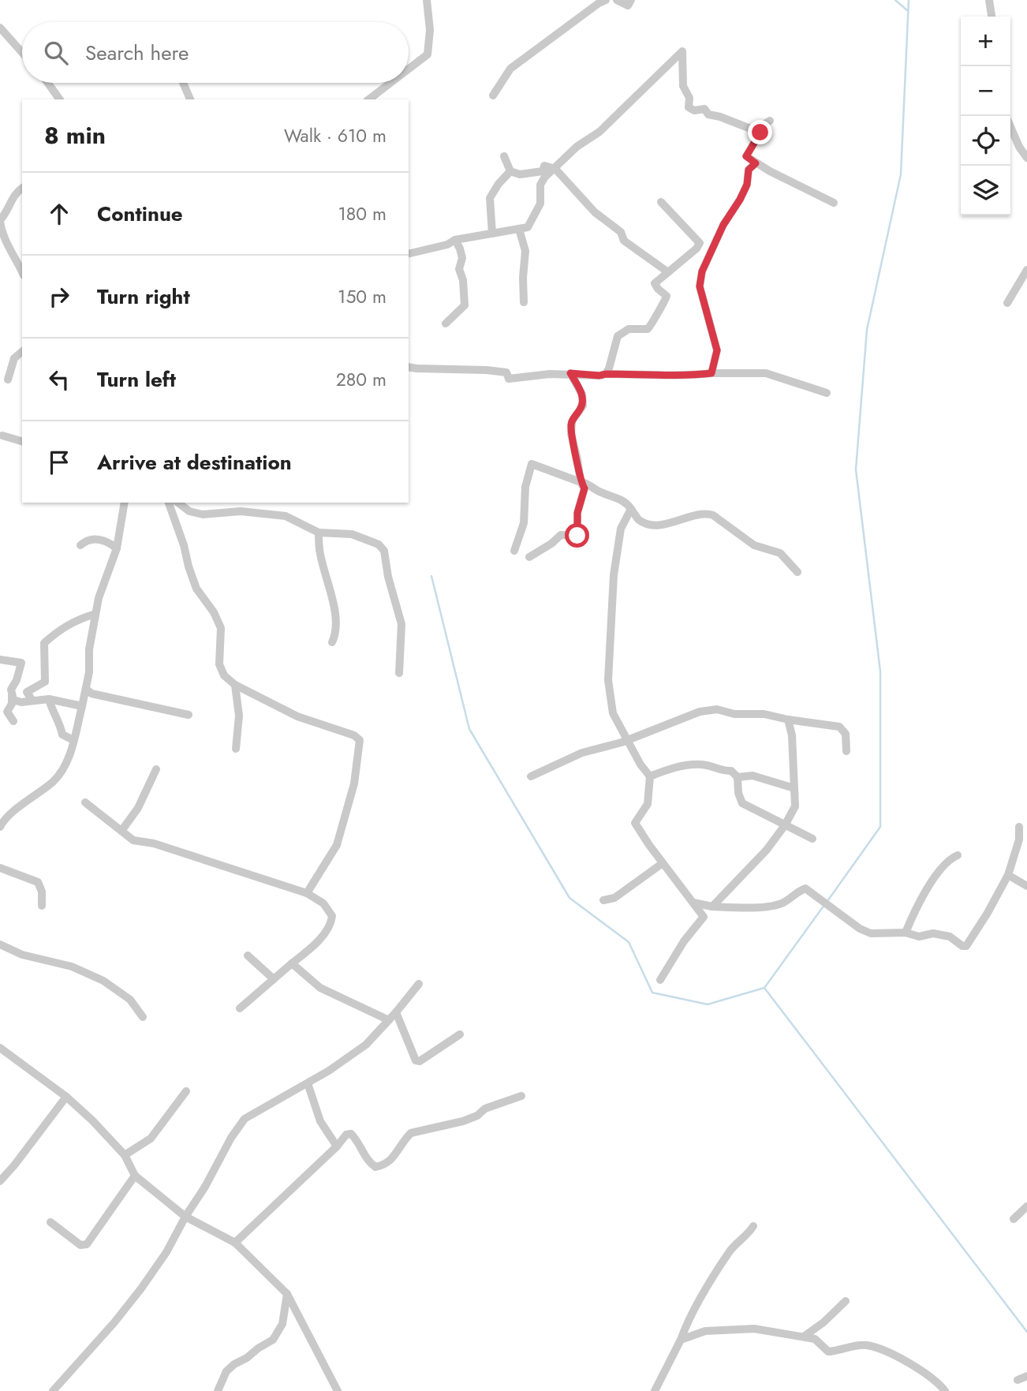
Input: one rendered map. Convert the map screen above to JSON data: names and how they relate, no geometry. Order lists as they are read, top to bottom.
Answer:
{
  "page": {
    "map_buttons": ["+", "−"],
    "search": "Search here",
    "heading": ["8 min", "Walk · 610 m"],
    "list": [
      ["Continue", "180 m"],
      ["Turn right", "150 m"],
      ["Turn left", "280 m"],
      "Arrive at destination"
    ]
  }
}
